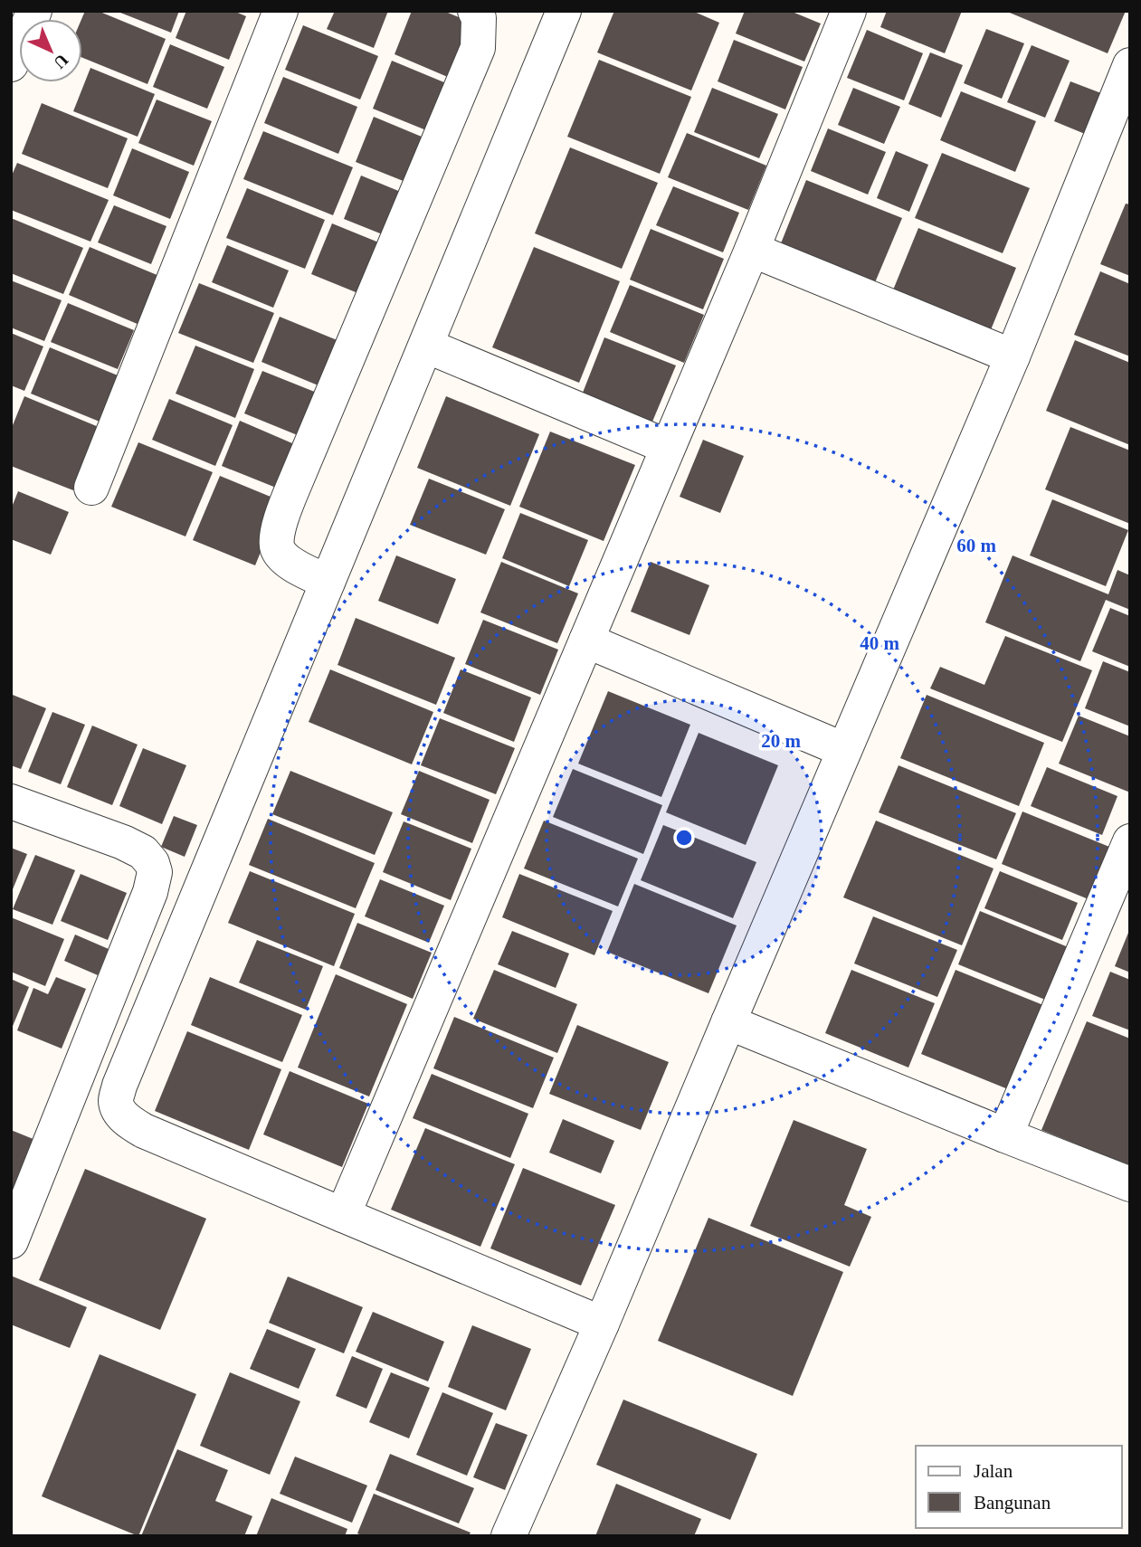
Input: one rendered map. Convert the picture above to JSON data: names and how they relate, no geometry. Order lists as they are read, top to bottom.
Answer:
{
  "legend": ["Jalan", "Bangunan"],
  "north": "bottom right",
  "rings": ["60 m", "40 m", "20 m"]
}
